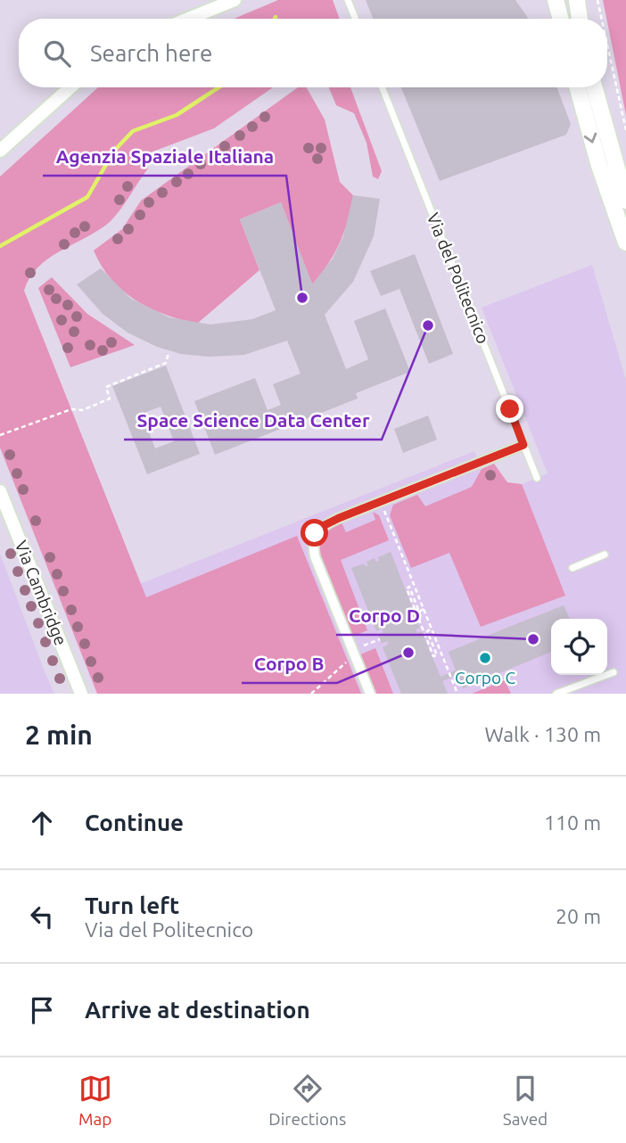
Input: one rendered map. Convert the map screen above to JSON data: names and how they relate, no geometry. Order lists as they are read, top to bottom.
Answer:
{
  "streets": {
    "street": ["Via Cambridge"],
    "lane": ["Via del Politecnico"]
  },
  "places": [
    "Agenzia Spaziale Italiana",
    "Space Science Data Center",
    "Corpo D",
    "Corpo B",
    "Corpo C"
  ],
  "page": {
    "search": "Search here",
    "heading": ["2 min", "Walk · 130 m"],
    "list": [
      ["Continue", "110 m"],
      ["Turn left", "Via del Politecnico", "20 m"],
      "Arrive at destination"
    ],
    "nav": ["Map", "Directions", "Saved"]
  }
}
